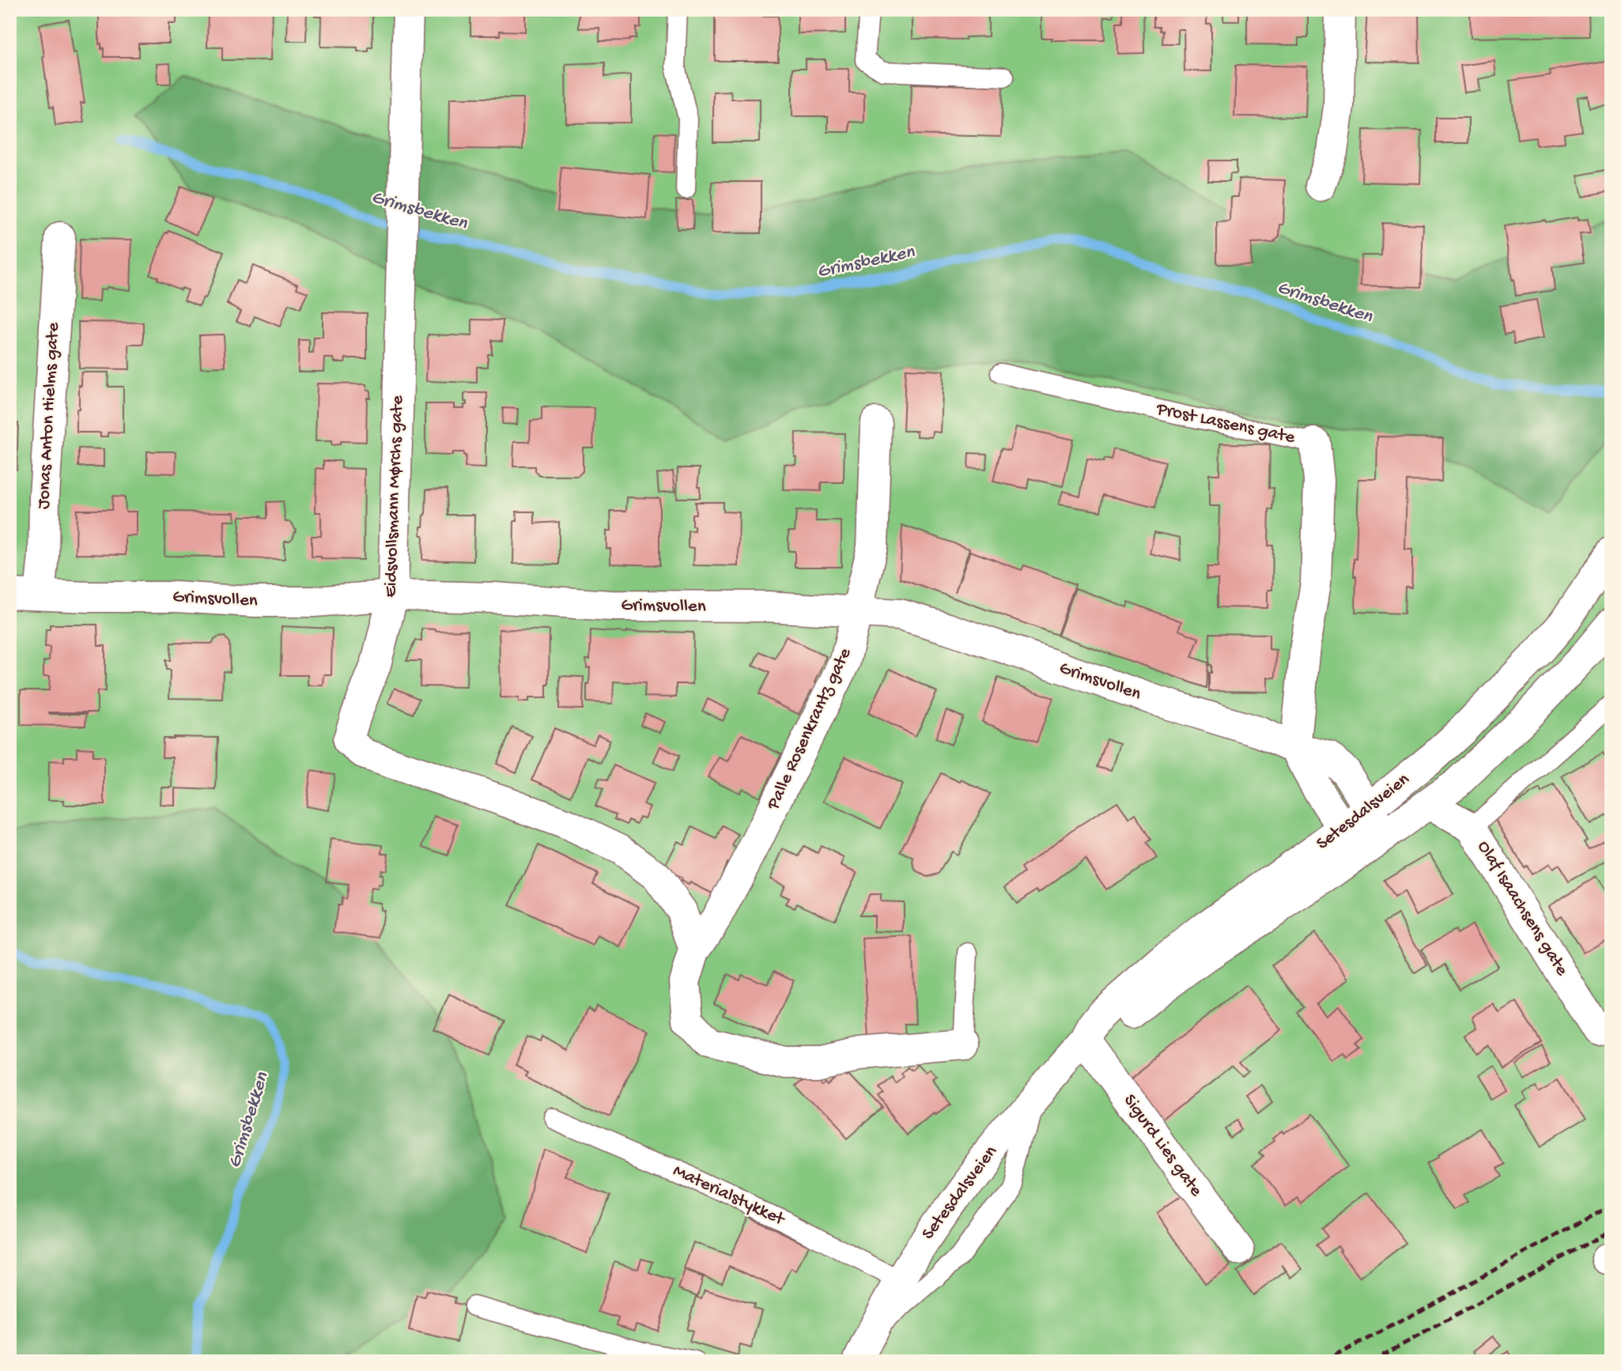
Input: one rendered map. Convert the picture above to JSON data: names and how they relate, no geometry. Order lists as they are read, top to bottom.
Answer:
{
  "streets": {
    "main road": [
      "Jonas Anton Hielms gate",
      "Prost Lassens gate",
      "Eidsvollsmann Mørchs gate",
      "Grimsvollen",
      "Palle Rosenkrantz gate",
      "Setesdalsveien",
      "Olaf Isaachsens gate",
      "Sigurd Lies gate"
    ],
    "lane": ["Materialstykket"]
  },
  "crossings": [
    ["Jonas Anton Hielms gate", "Grimsvollen"],
    ["Prost Lassens gate", "Grimsvollen"],
    ["Eidsvollsmann Mørchs gate", "Grimsvollen"],
    ["Eidsvollsmann Mørchs gate", "Palle Rosenkrantz gate"],
    ["Grimsvollen", "Palle Rosenkrantz gate"],
    ["Grimsvollen", "Setesdalsveien"],
    ["Setesdalsveien", "Olaf Isaachsens gate"],
    ["Setesdalsveien", "Sigurd Lies gate"],
    ["Setesdalsveien", "Materialstykket"]
  ],
  "water": ["Grimsbekken"]
}
